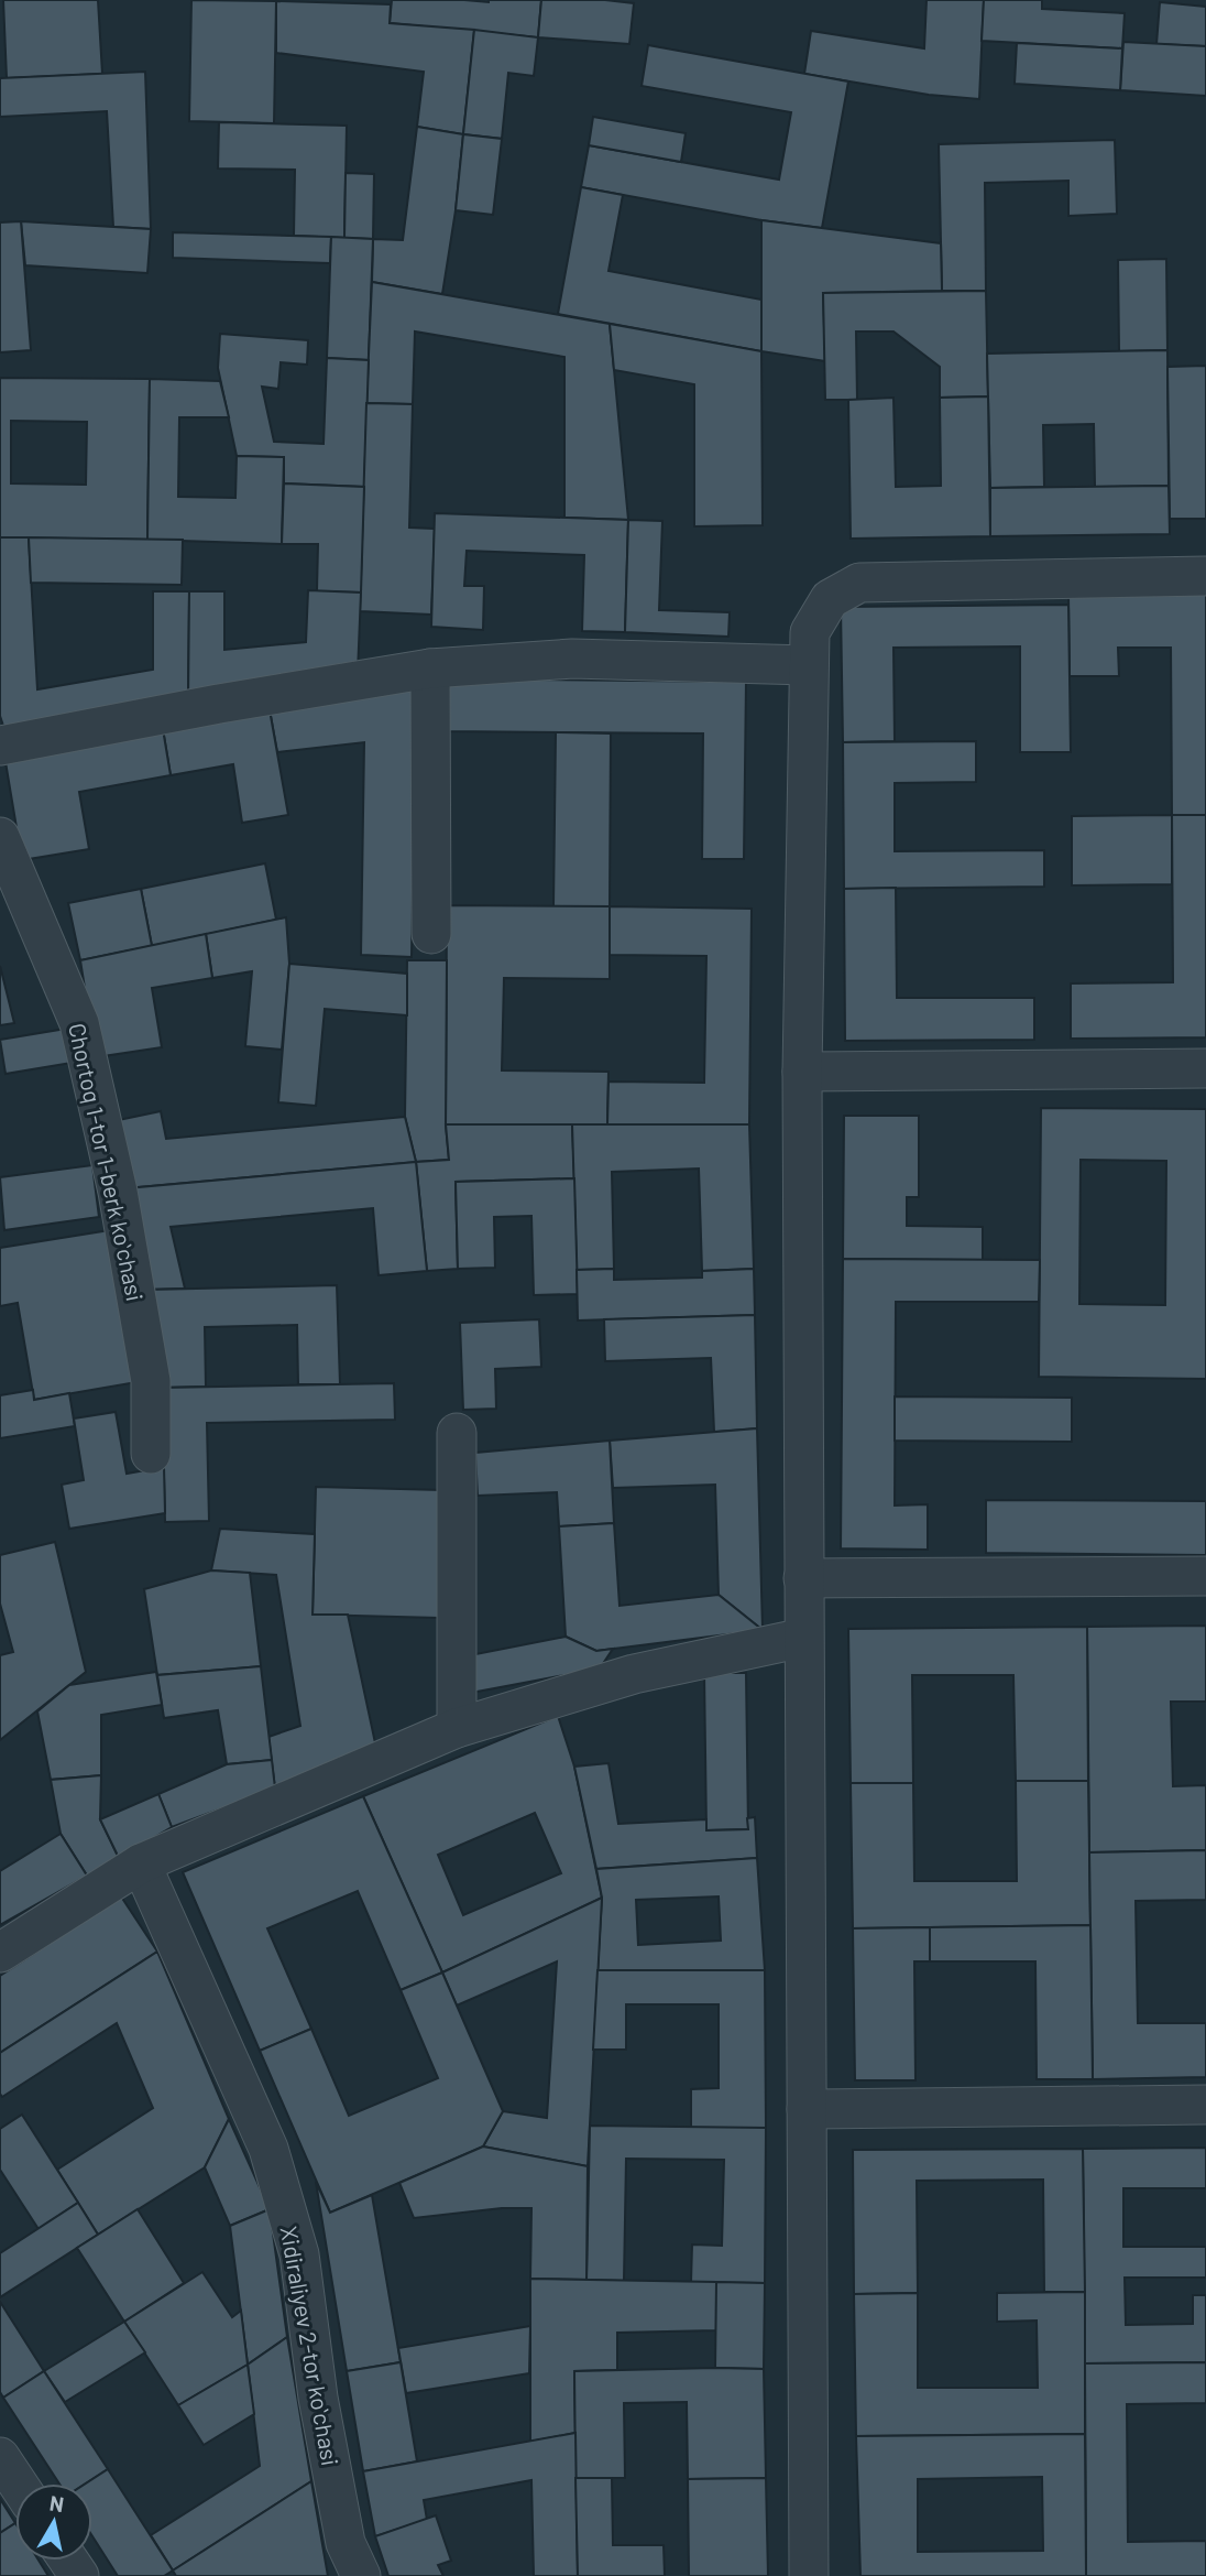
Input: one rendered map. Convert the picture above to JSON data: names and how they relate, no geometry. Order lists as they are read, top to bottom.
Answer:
{
  "streets": {
    "street": ["Chortoq 1-tor 1-berk koʻchasi", "Xidiraliyev 2-tor koʻchasi"]
  },
  "north": "top"
}
